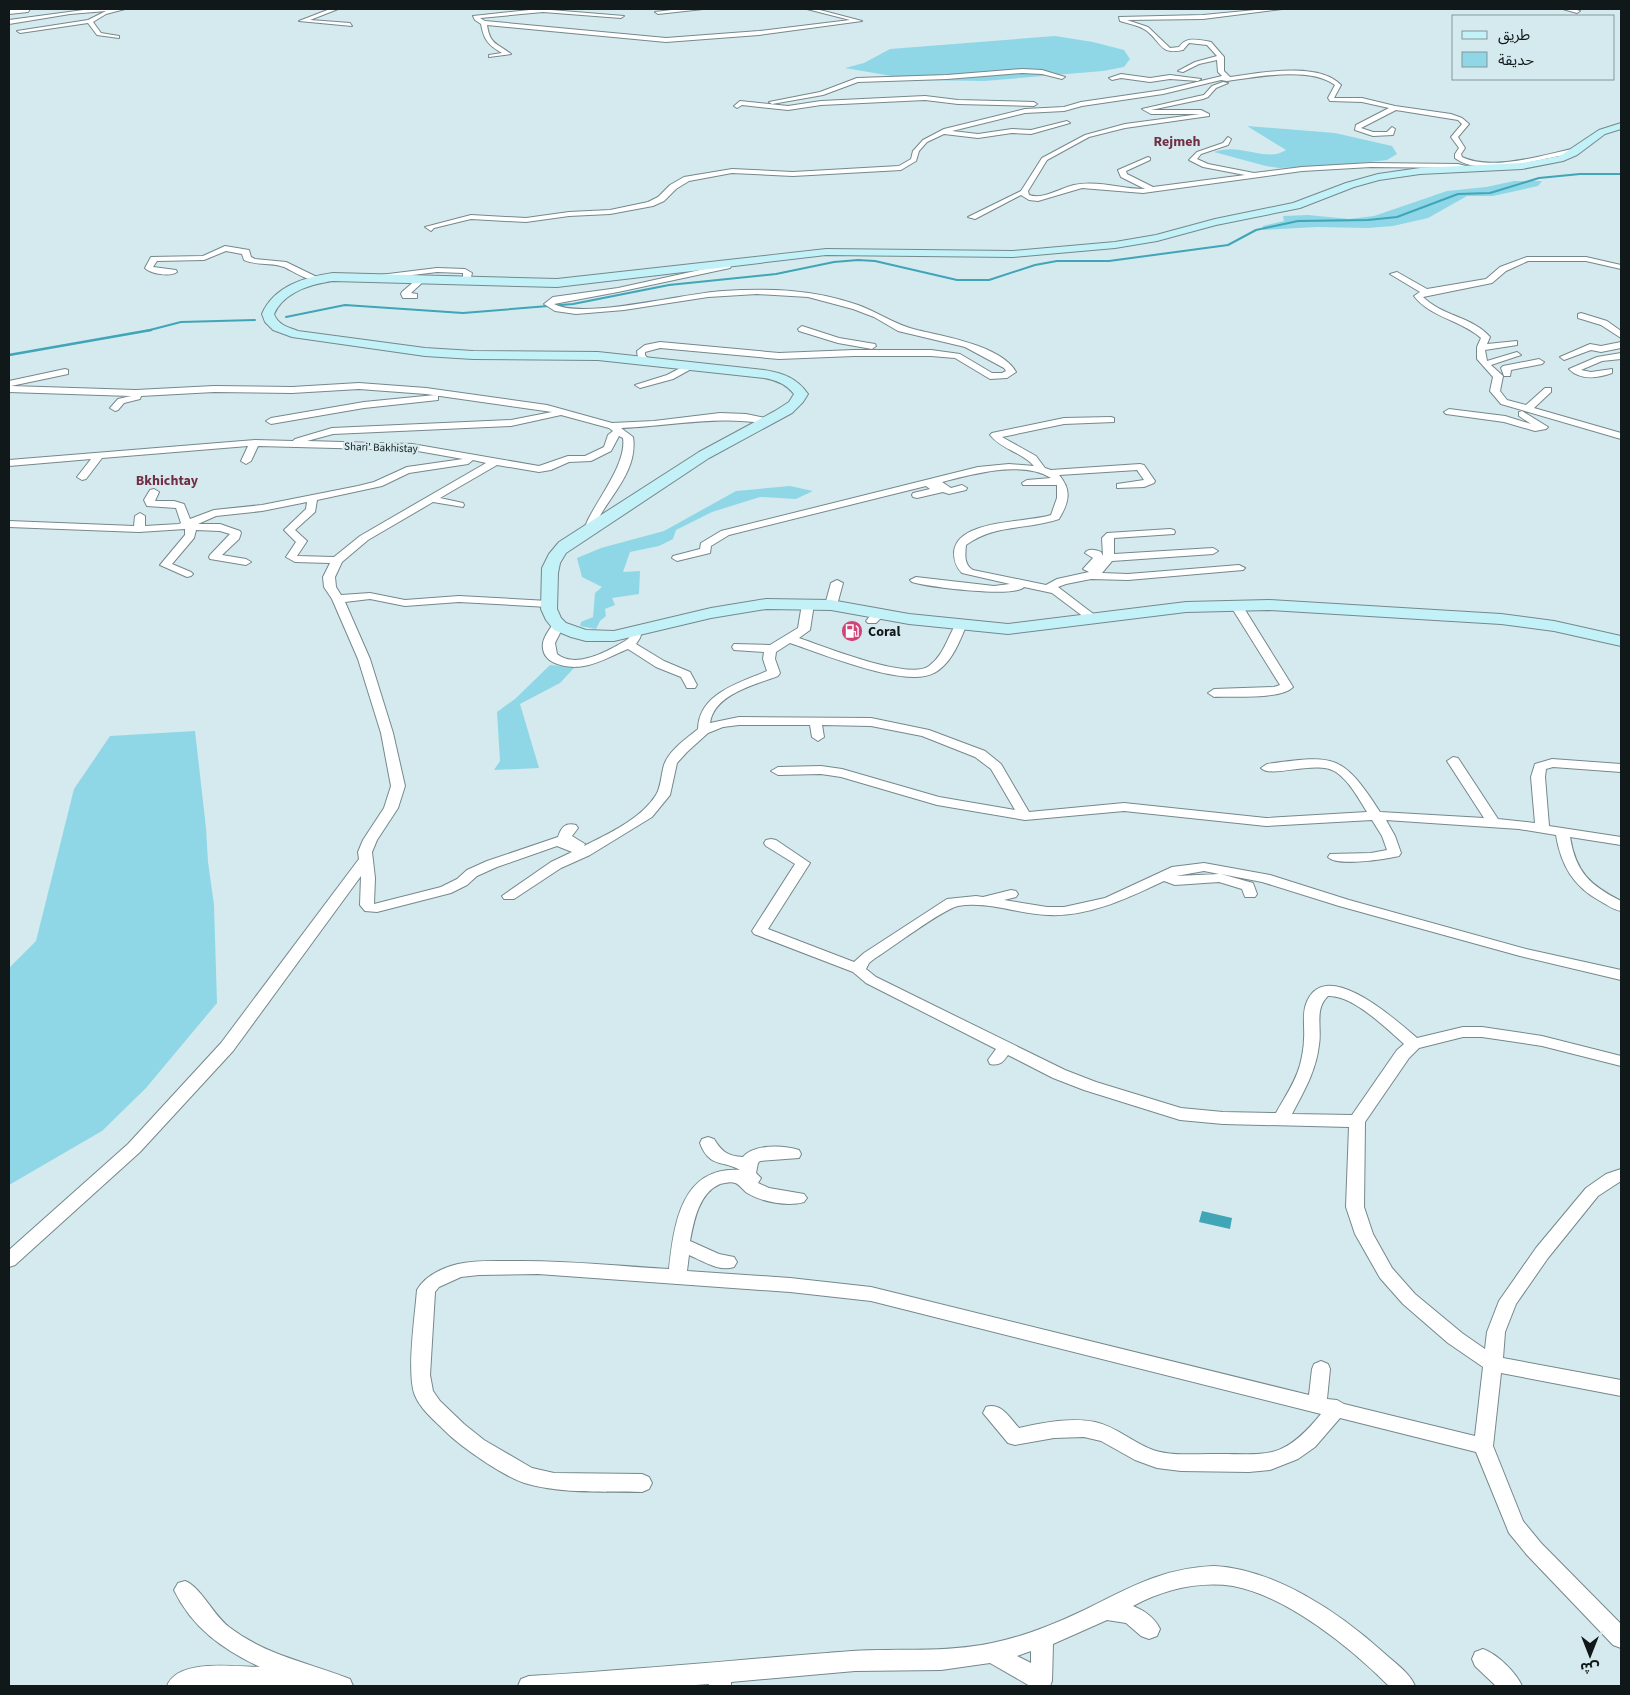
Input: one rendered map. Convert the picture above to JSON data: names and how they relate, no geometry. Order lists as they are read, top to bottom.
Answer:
{
  "streets": {
    "street": ["Shari' Bakhistay"]
  },
  "districts": ["Rejmeh", "Bkhichtay"],
  "places": {
    "fuel station": ["Coral"]
  },
  "legend": ["طريق", "حديقة"],
  "north": "bottom"
}
